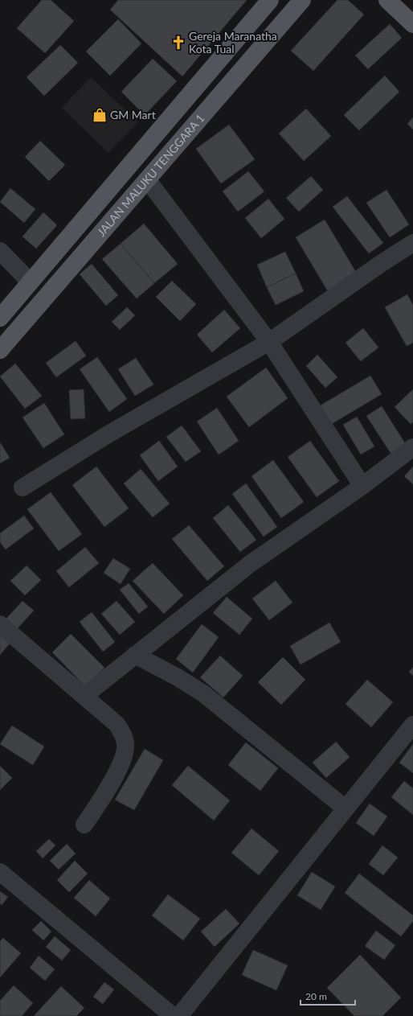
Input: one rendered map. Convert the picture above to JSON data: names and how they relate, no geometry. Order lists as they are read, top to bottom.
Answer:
{
  "streets": {
    "main road": ["JALAN MALUKU TENGGARA 1"]
  },
  "places": {
    "church": ["Gereja Maranatha Kota Tual"],
    "shop": ["GM Mart"]
  },
  "scale_bar": "20 m"
}
